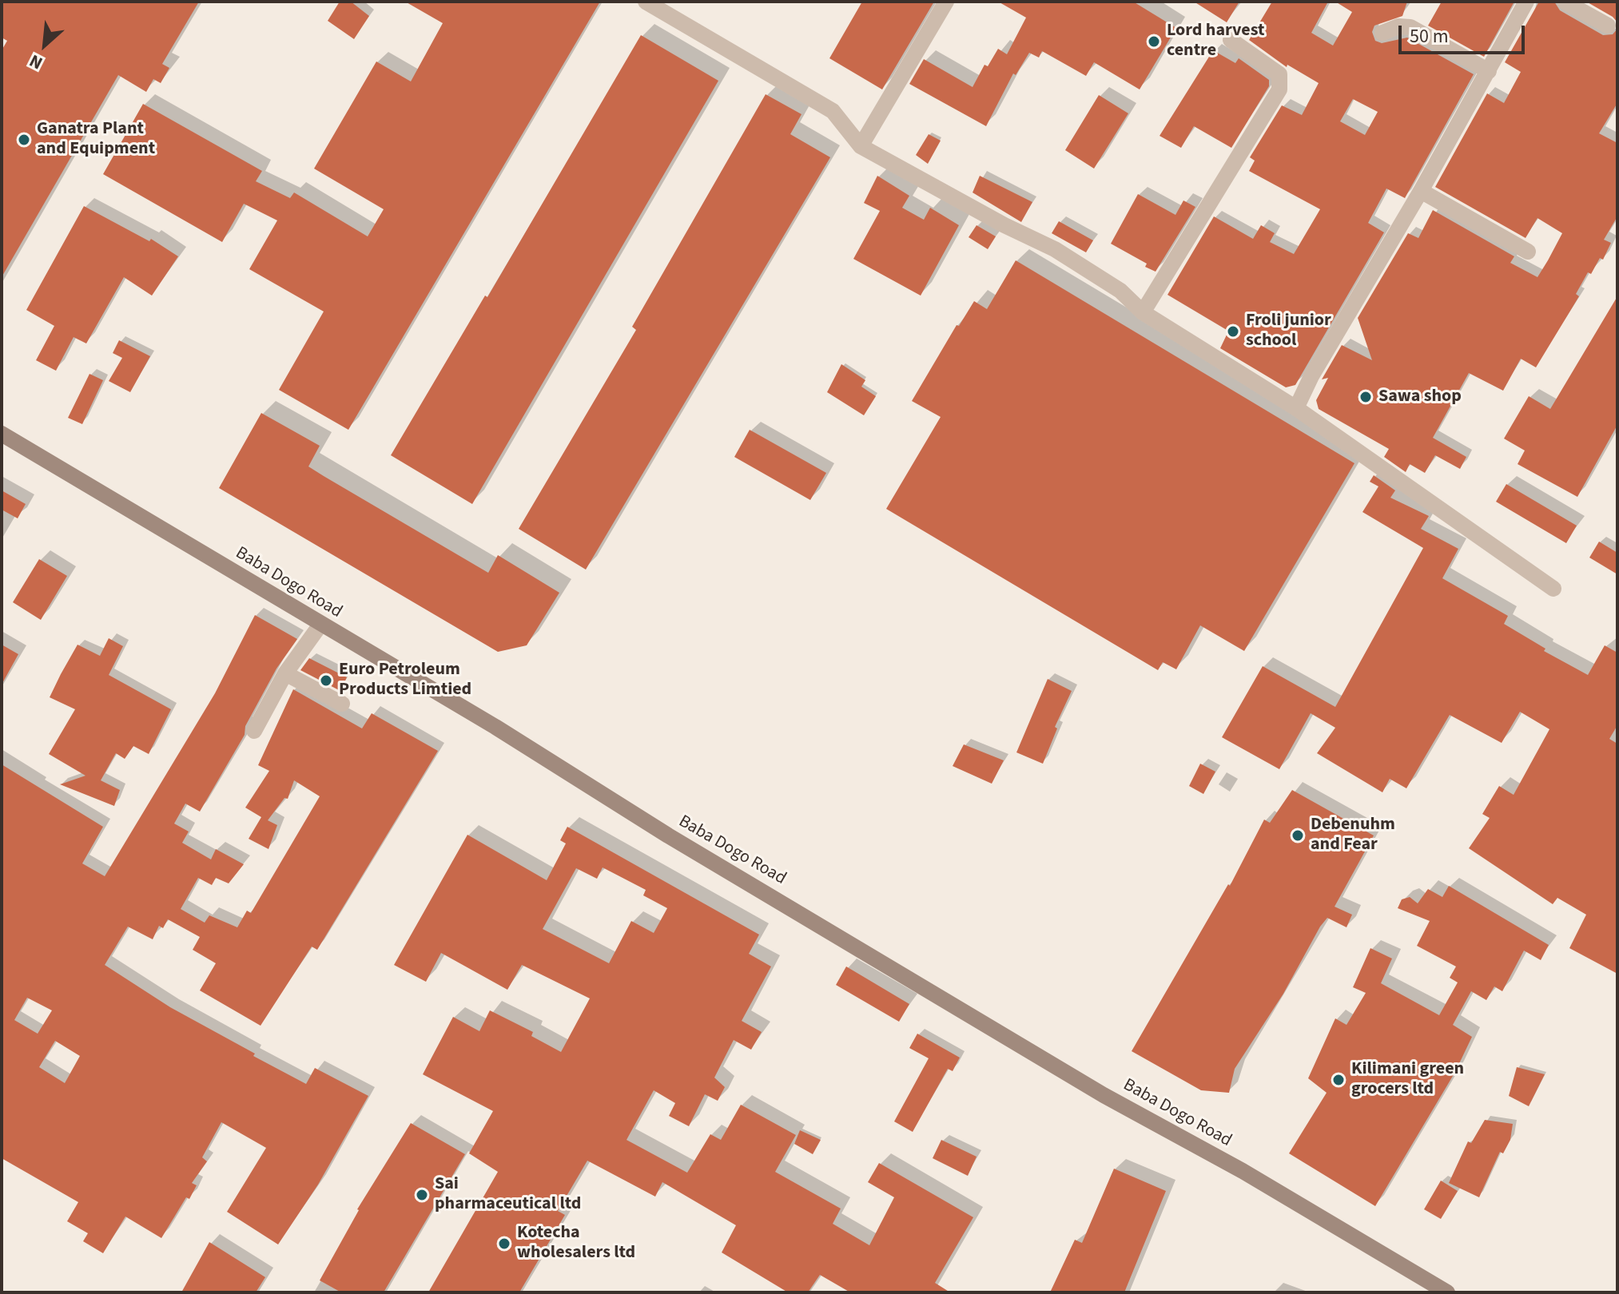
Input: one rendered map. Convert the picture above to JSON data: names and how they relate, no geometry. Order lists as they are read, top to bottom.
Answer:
{
  "streets": {
    "street": ["Baba Dogo Road"]
  },
  "places": [
    "Lord harvest centre",
    "Ganatra Plant and Equipment",
    "Froli junior school",
    "Sawa shop",
    "Euro Petroleum Products Limtied",
    "Debenuhm and Fear",
    "Kilimani green grocers ltd",
    "Sai pharmaceutical ltd",
    "Kotecha wholesalers ltd"
  ],
  "scale_bar": "50 m",
  "north": "bottom left"
}
